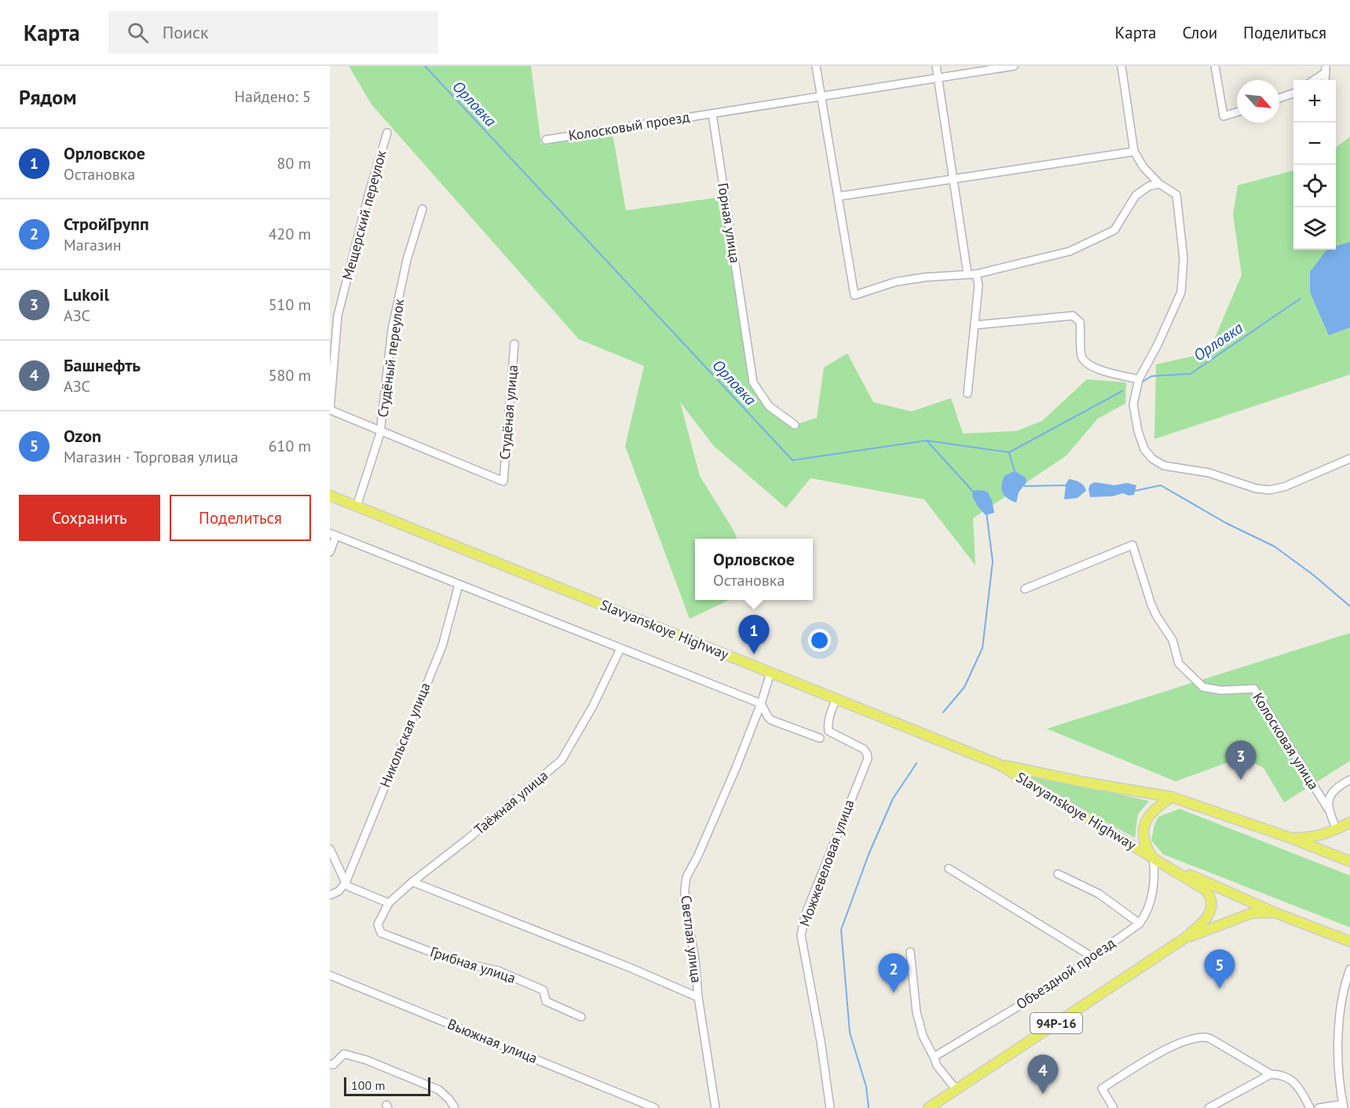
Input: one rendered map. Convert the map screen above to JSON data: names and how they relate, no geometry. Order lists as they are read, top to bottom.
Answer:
{
  "streets": {
    "main road": ["Slavyanskoye Highway", "94Р-16"],
    "street": [
      "Колосковый проезд",
      "Мещерский переулок",
      "Горная улица",
      "Студёный переулок",
      "Студёная улица",
      "Никольская улица",
      "Колосковая улица",
      "Таёжная улица",
      "Можжевеловая улица",
      "Светлая улица",
      "Грибная улица",
      "Объездной проезд",
      "Вьюжная улица"
    ]
  },
  "crossings": [
    ["Колосковый проезд", "Горная улица"],
    ["Студёный переулок", "Студёная улица"],
    ["Студёный переулок", "Slavyanskoye Highway"],
    ["Slavyanskoye Highway", "Можжевеловая улица"],
    ["Slavyanskoye Highway", "Светлая улица"],
    ["Slavyanskoye Highway", "94Р-16"],
    ["Таёжная улица", "Грибная улица"]
  ],
  "water": ["Орловка"],
  "scale_bar": "100 m",
  "north": "bottom right",
  "page": {
    "header": "Карта",
    "search": "Поиск",
    "nav": ["Карта", "Слои", "Поделиться"],
    "heading": ["Рядом", "Найдено: 5"],
    "map_buttons": ["+", "−"],
    "list": [
      {
        "mark": "1",
        "name": "Орловское",
        "note": "Остановка",
        "value": "80 m"
      },
      {
        "mark": "2",
        "name": "СтройГрупп",
        "note": "Магазин",
        "value": "420 m"
      },
      {
        "mark": "3",
        "name": "Lukoil",
        "note": "АЗС",
        "value": "510 m"
      },
      {
        "mark": "4",
        "name": "Башнефть",
        "note": "АЗС",
        "value": "580 m"
      },
      {
        "mark": "5",
        "name": "Ozon",
        "note": "Магазин · Торговая улица",
        "value": "610 m"
      }
    ],
    "buttons": ["Сохранить", "Поделиться"],
    "popup": ["Орловское", "Остановка"],
    "pins": [
      "1",
      "3",
      "5",
      "2",
      "4"
    ],
    "scale": "100 m"
  }
}
